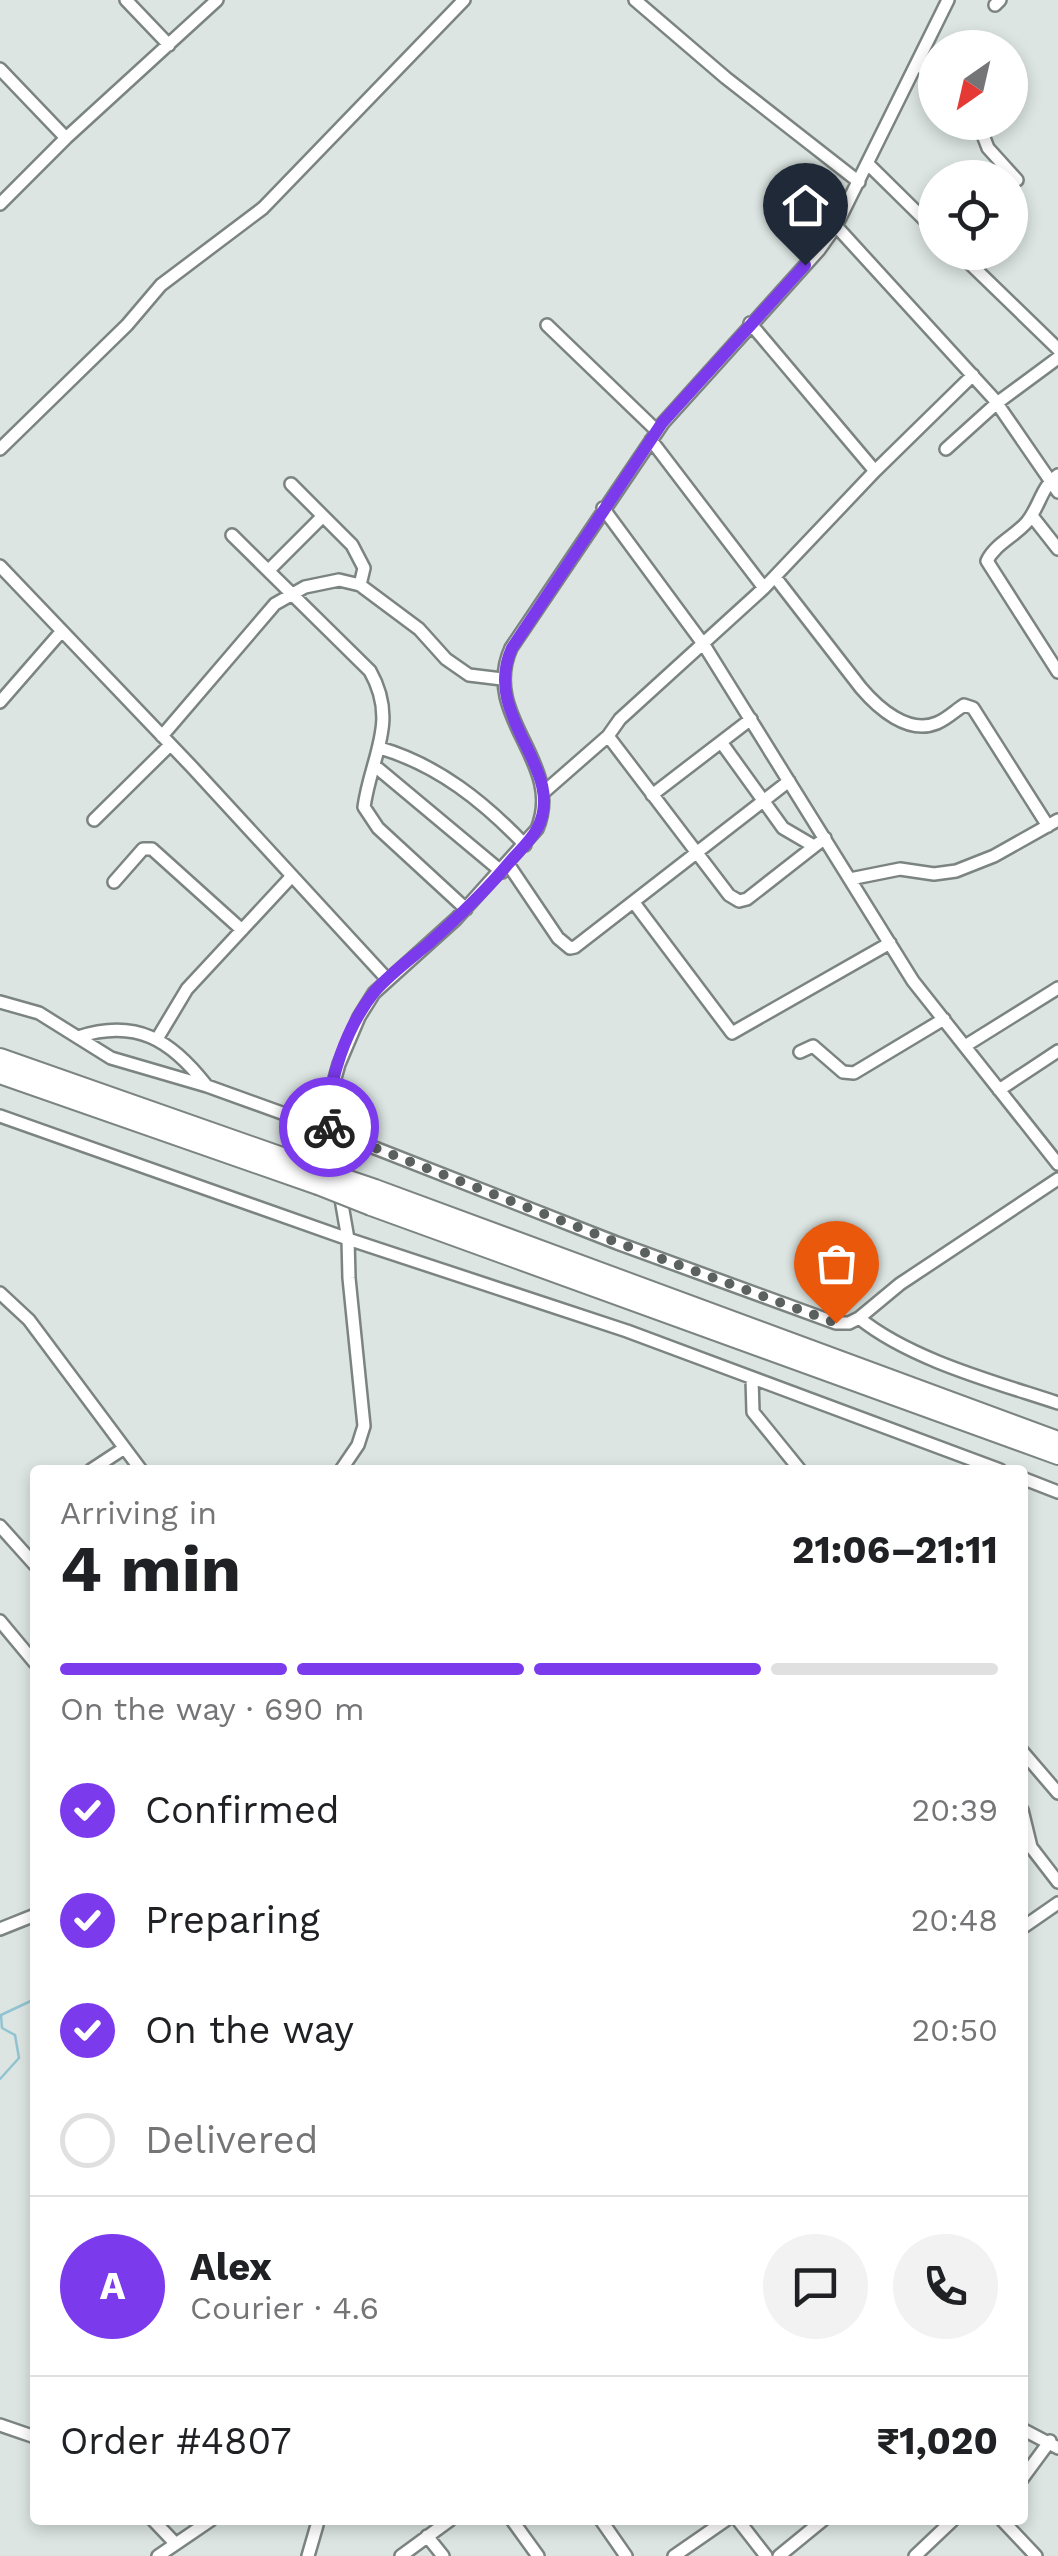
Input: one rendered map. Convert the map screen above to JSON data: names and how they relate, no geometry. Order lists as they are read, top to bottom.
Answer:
{
  "north": "bottom left",
  "page": {
    "heading": ["4 min", "Arriving in", "21:06–21:11"],
    "panel": [
      "Alex",
      "Courier · 4.6",
      "Order #4807",
      "₹1,020"
    ],
    "bar": "On the way · 690 m",
    "list": [
      ["Confirmed", "20:39"],
      ["Preparing", "20:48"],
      ["On the way", "20:50"],
      "Delivered"
    ],
    "round": "A"
  }
}
